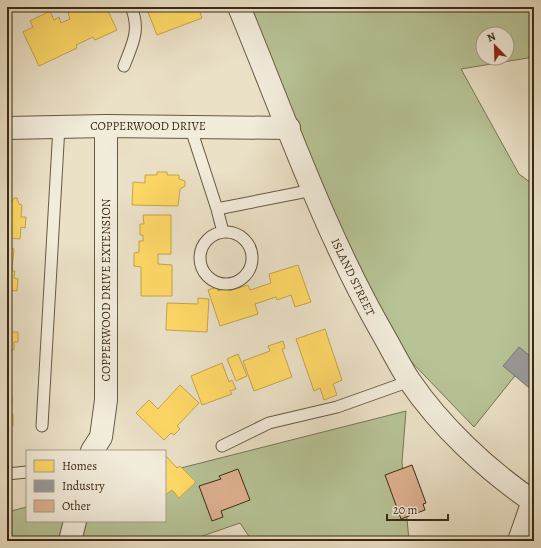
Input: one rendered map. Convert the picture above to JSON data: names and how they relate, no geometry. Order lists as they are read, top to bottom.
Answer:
{
  "streets": {
    "street": ["COPPERWOOD DRIVE", "ISLAND STREET", "COPPERWOOD DRIVE EXTENSION"]
  },
  "crossings": [
    ["COPPERWOOD DRIVE", "ISLAND STREET"],
    ["COPPERWOOD DRIVE", "COPPERWOOD DRIVE EXTENSION"]
  ],
  "legend": ["Homes", "Industry", "Other"],
  "scale_bar": "20 m",
  "north": "top left"
}
